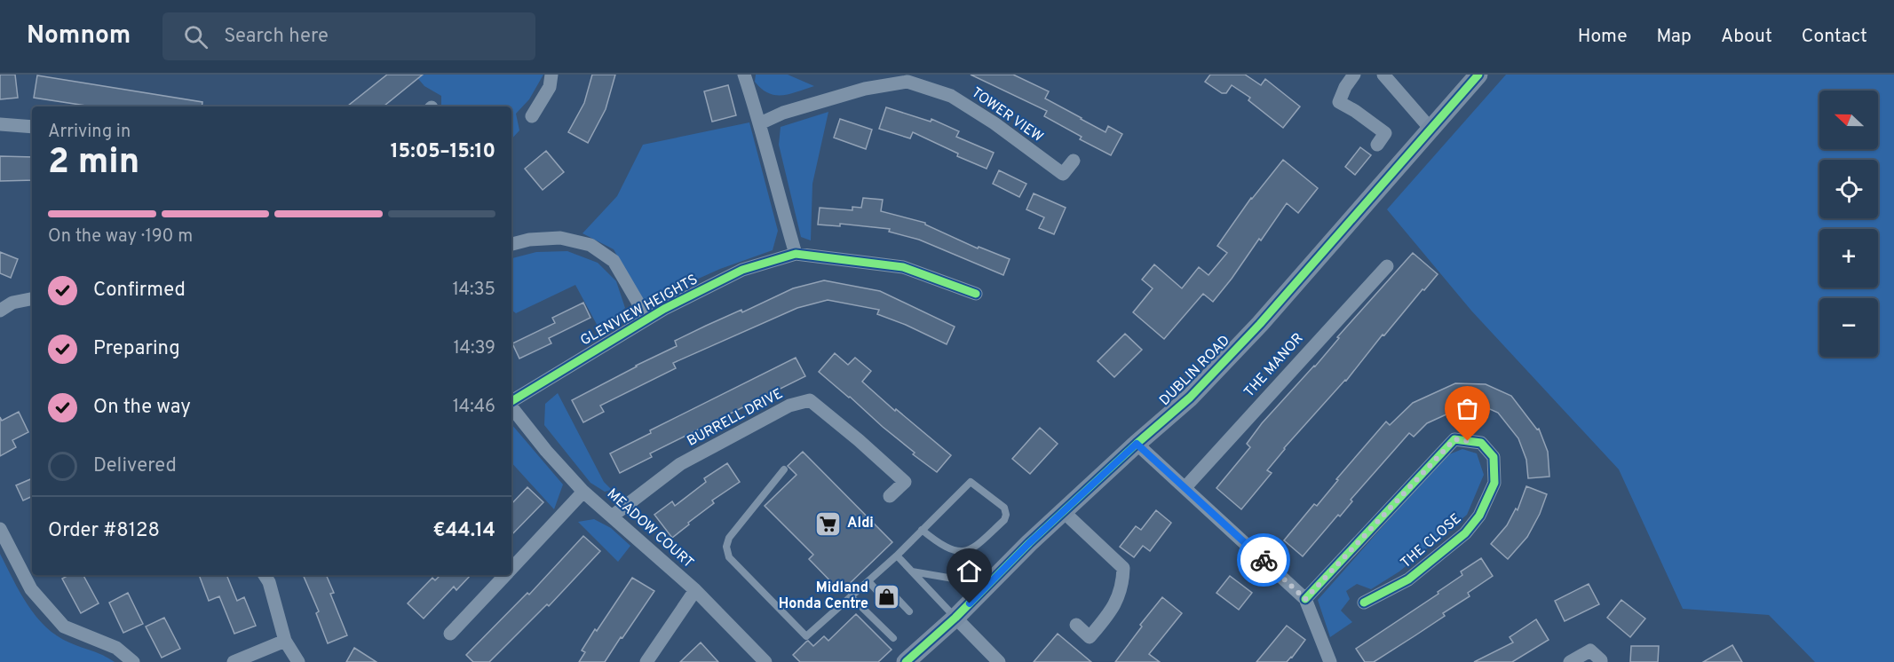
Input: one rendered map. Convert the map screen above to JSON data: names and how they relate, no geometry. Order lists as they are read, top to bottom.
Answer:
{
  "streets": {
    "main road": ["DUBLIN ROAD"],
    "street": [
      "TOWER VIEW",
      "GLENVIEW HEIGHTS",
      "THE MANOR",
      "BURRELL DRIVE",
      "MEADOW COURT",
      "THE CLOSE"
    ]
  },
  "crossings": [
    ["GLENVIEW HEIGHTS", "MEADOW COURT"],
    ["BURRELL DRIVE", "MEADOW COURT"]
  ],
  "places": {
    "supermarket": ["Aldi"],
    "shop": ["Midland Honda Centre"]
  },
  "north": "left",
  "page": {
    "header": "Nomnom",
    "search": "Search here",
    "nav": [
      "Home",
      "Map",
      "About",
      "Contact"
    ],
    "map_buttons": ["+", "−"],
    "heading": ["2 min", "Arriving in", "15:05–15:10"],
    "panel": ["Order #8128", "€44.14"],
    "bar": "On the way · 190 m",
    "list": [
      ["Confirmed", "14:35"],
      ["Preparing", "14:39"],
      ["On the way", "14:46"],
      "Delivered"
    ]
  }
}
